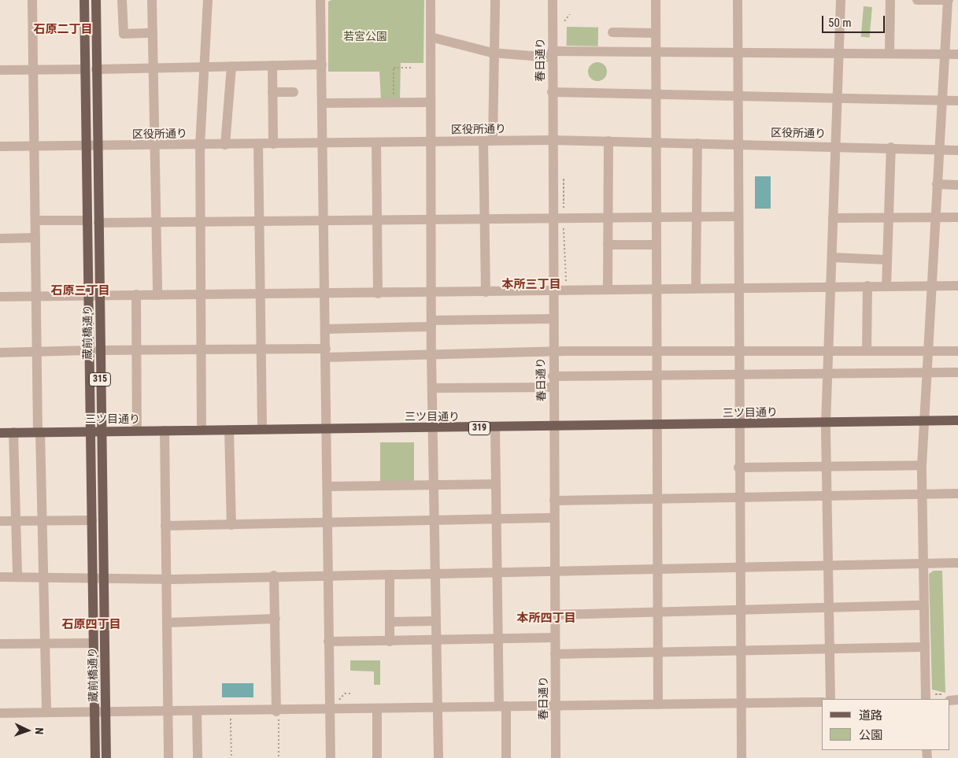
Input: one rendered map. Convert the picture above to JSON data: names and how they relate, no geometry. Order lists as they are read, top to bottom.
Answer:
{
  "streets": {
    "main road": [
      "蔵前橋通り",
      "315",
      "三ツ目通り",
      "319"
    ],
    "street": ["春日通り", "区役所通り"]
  },
  "crossings": [
    ["春日通り", "区役所通り"],
    ["春日通り", "三ツ目通り"],
    ["区役所通り", "蔵前橋通り"],
    ["蔵前橋通り", "三ツ目通り"]
  ],
  "districts": [
    "石原二丁目",
    "本所三丁目",
    "石原三丁目",
    "本所四丁目",
    "石原四丁目"
  ],
  "parks": ["若宮公園"],
  "legend": ["道路", "公園"],
  "scale_bar": "50 m",
  "north": "right"
}
